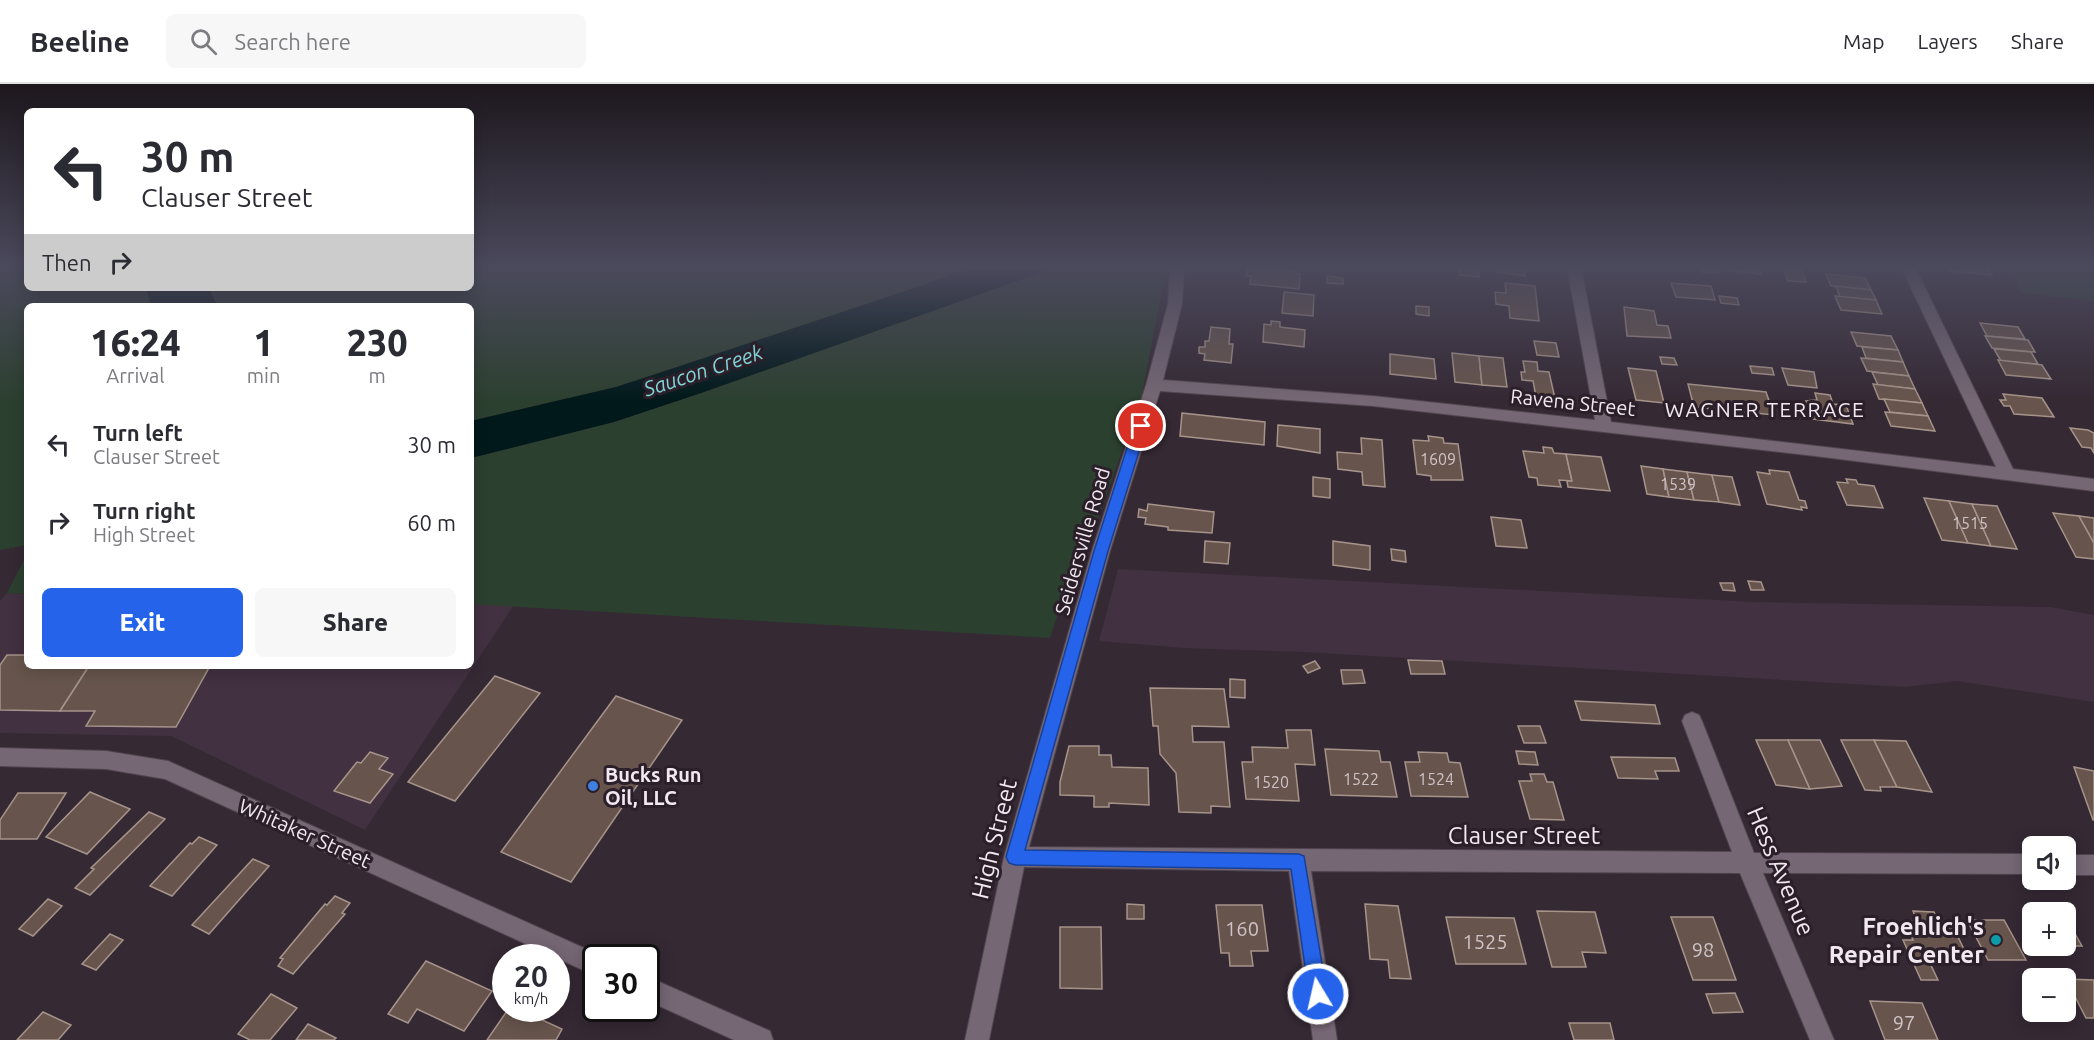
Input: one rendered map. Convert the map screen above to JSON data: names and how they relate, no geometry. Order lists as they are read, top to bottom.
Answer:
{
  "streets": {
    "street": [
      "Ravena Street",
      "Seidersville Road",
      "Whitaker Street",
      "Clauser Street",
      "High Street",
      "Hess Avenue"
    ]
  },
  "crossings": [
    ["Ravena Street", "Seidersville Road"],
    ["Seidersville Road", "High Street"],
    ["Clauser Street", "High Street"],
    ["Clauser Street", "Hess Avenue"]
  ],
  "districts": ["WAGNER TERRACE"],
  "water": ["Saucon Creek"],
  "places": ["Bucks Run Oil, LLC", "Froehlich's Repair Center"],
  "house_numbers": [
    "1609",
    "1539",
    "1515",
    "1522",
    "1524",
    "1520",
    "160",
    "1525",
    "98",
    "97"
  ],
  "page": {
    "header": "Beeline",
    "search": "Search here",
    "nav": ["Map", "Layers", "Share"],
    "turn": ["30 m", "Clauser Street"],
    "then": "Then",
    "eta": [
      "16:24",
      "Arrival",
      "1",
      "min",
      "230",
      "m"
    ],
    "list": [
      {
        "name": "Turn left",
        "note": "Clauser Street",
        "value": "30 m"
      },
      {
        "name": "Turn right",
        "note": "High Street",
        "value": "60 m"
      }
    ],
    "buttons": ["Exit", "Share"],
    "map_buttons": ["+", "−"],
    "speed": "20 km/h",
    "limit": "30"
  }
}
